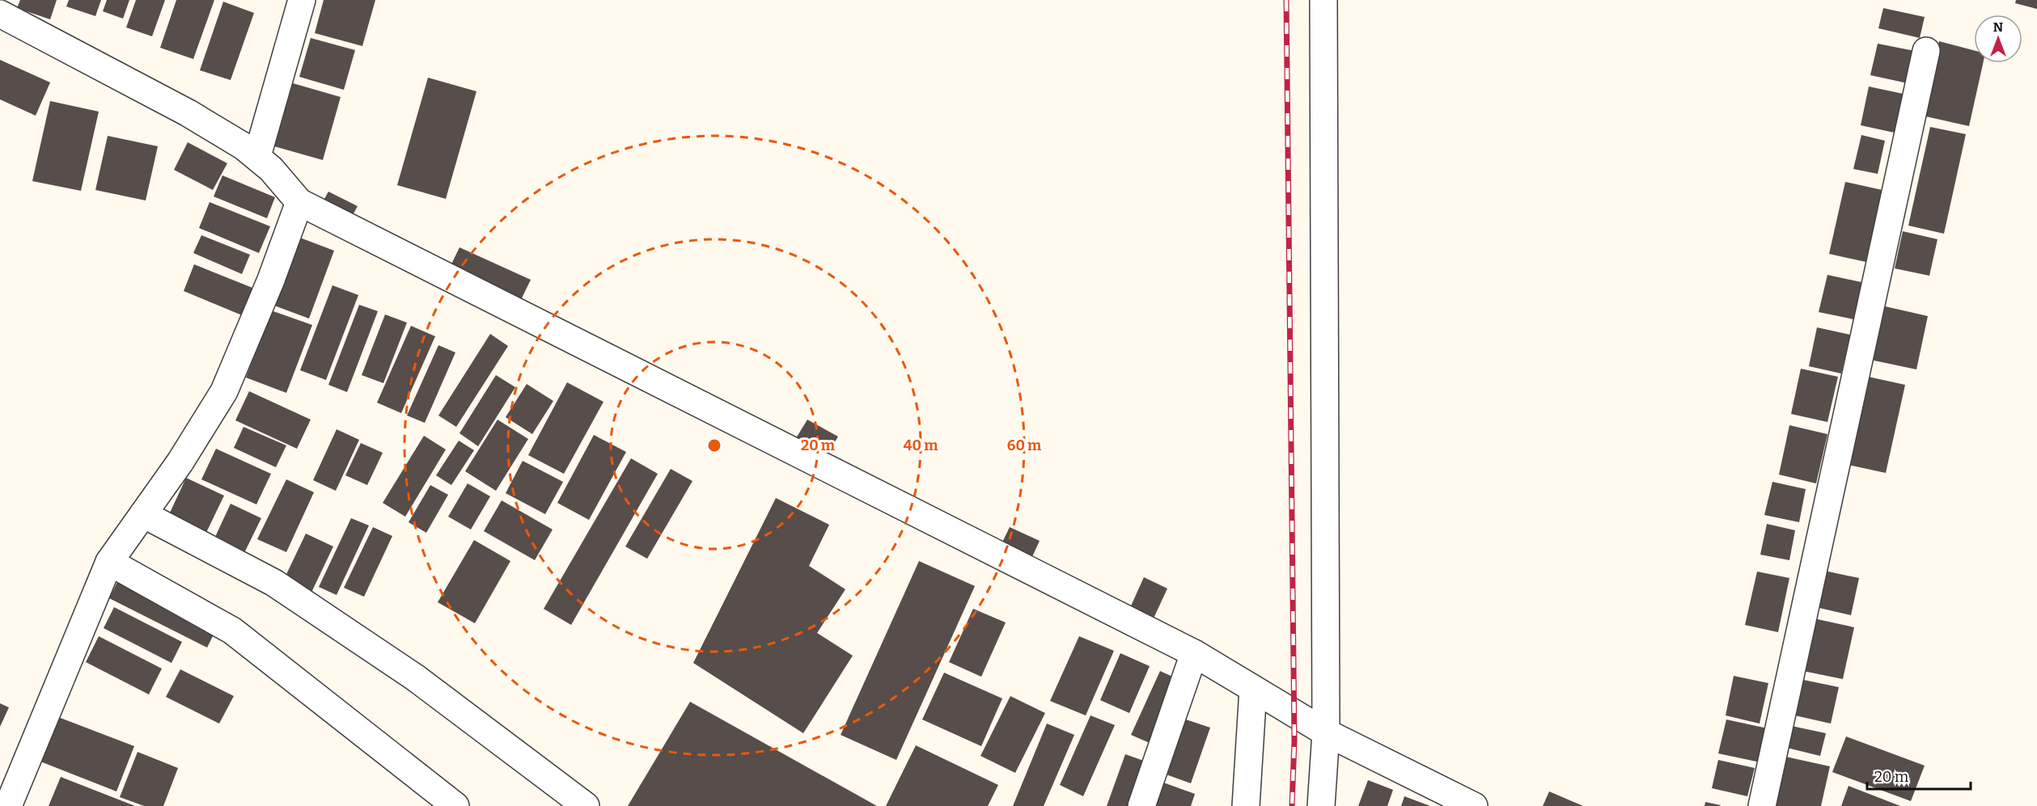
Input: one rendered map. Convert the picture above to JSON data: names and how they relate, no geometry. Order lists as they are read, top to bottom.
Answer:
{
  "scale_bar": "20 m",
  "north": "top",
  "rings": ["20 m", "40 m", "60 m"]
}
